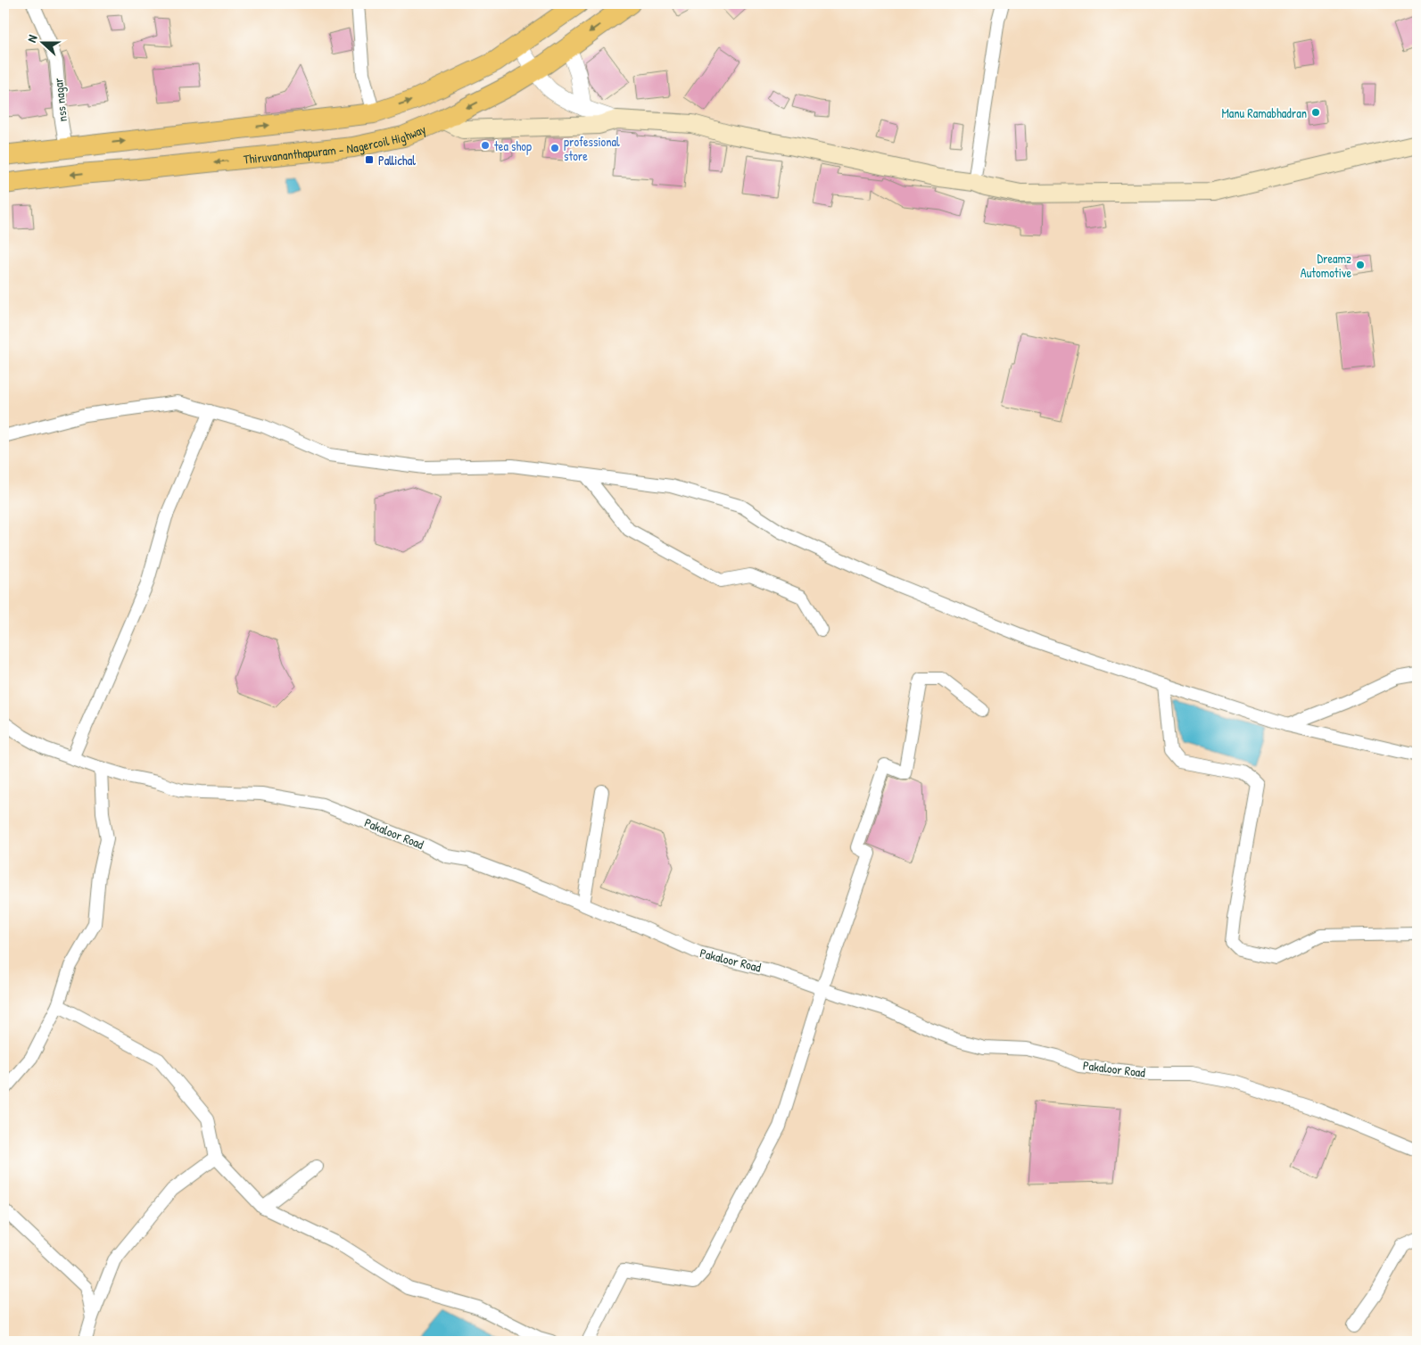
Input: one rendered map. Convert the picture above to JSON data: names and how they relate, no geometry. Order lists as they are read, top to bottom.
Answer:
{
  "streets": {
    "main road": ["Thiruvananthapuram - Nagercoil Highway"],
    "street": ["nss nagar", "Pakaloor Road"]
  },
  "crossings": [
    ["nss nagar", "Thiruvananthapuram - Nagercoil Highway"]
  ],
  "places": {
    "other": [
      "Manu Ramabhadran",
      "tea shop",
      "professional store",
      "Dreamz Automotive"
    ],
    "transit": ["Pallichal"]
  },
  "north": "left"
}
